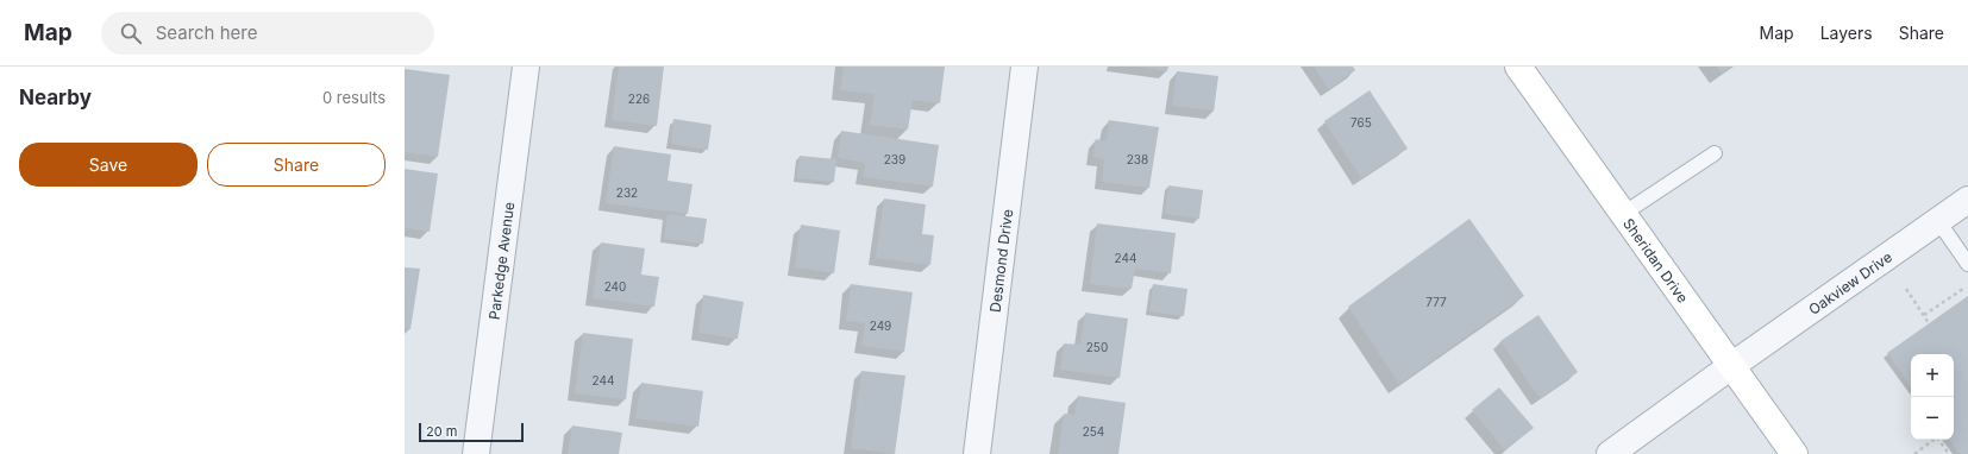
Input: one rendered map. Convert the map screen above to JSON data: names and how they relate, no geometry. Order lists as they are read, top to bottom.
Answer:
{
  "streets": {
    "main road": ["Sheridan Drive"],
    "street": ["Parkedge Avenue", "Desmond Drive", "Oakview Drive"]
  },
  "crossings": [
    ["Sheridan Drive", "Oakview Drive"]
  ],
  "house_numbers": [
    "226",
    "765",
    "239",
    "238",
    "232",
    "244",
    "240",
    "777",
    "249",
    "250",
    "244",
    "254"
  ],
  "scale_bar": "20 m",
  "page": {
    "header": "Map",
    "search": "Search here",
    "nav": ["Map", "Layers", "Share"],
    "heading": ["Nearby", "0 results"],
    "buttons": ["Save", "Share"],
    "map_buttons": ["+", "−"],
    "scale": "20 m"
  }
}
